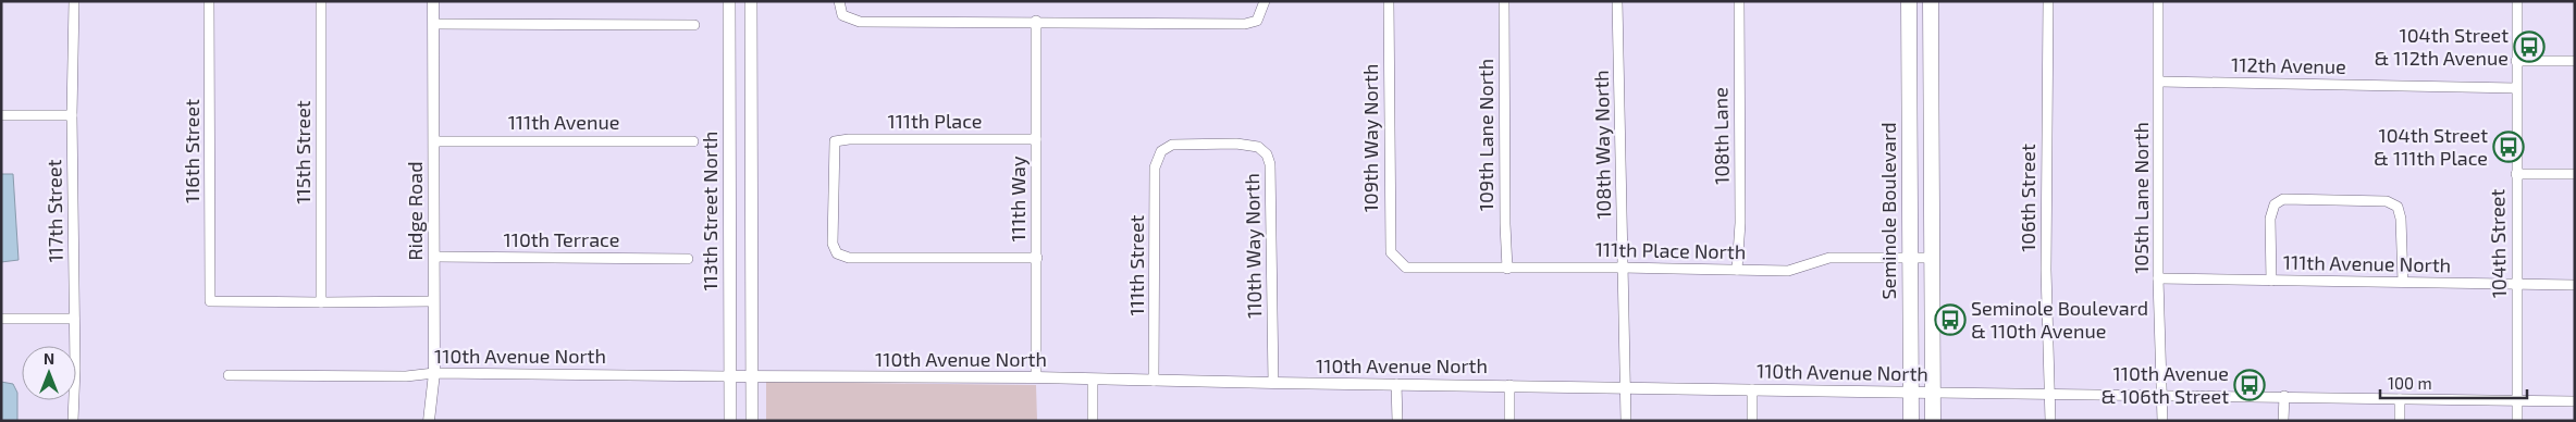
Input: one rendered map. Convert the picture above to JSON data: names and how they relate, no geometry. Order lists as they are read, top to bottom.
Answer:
{
  "streets": {
    "main road": ["113th Street North", "Seminole Boulevard"],
    "street": [
      "112th Avenue",
      "111th Place",
      "111th Avenue",
      "109th Lane North",
      "108th Lane",
      "109th Way North",
      "108th Way North",
      "116th Street",
      "115th Street",
      "106th Street",
      "105th Lane North",
      "111th Way",
      "117th Street",
      "Ridge Road",
      "110th Terrace",
      "104th Street",
      "110th Way North",
      "111th Place North",
      "111th Avenue North",
      "111th Street",
      "110th Avenue North"
    ]
  },
  "crossings": [
    ["112th Avenue", "105th Lane North"],
    ["112th Avenue", "104th Street"],
    ["111th Place", "111th Way"],
    ["111th Avenue", "Ridge Road"],
    ["109th Lane North", "111th Place North"],
    ["108th Lane", "111th Place North"],
    ["109th Way North", "111th Place North"],
    ["108th Way North", "111th Place North"],
    ["108th Way North", "110th Avenue North"],
    ["116th Street", "115th Street"],
    ["106th Street", "110th Avenue North"],
    ["105th Lane North", "111th Avenue North"],
    ["105th Lane North", "110th Avenue North"],
    ["111th Way", "110th Avenue North"],
    ["Ridge Road", "110th Terrace"],
    ["Ridge Road", "110th Avenue North"],
    ["113th Street North", "110th Avenue North"],
    ["Seminole Boulevard", "111th Place North"],
    ["Seminole Boulevard", "110th Avenue North"],
    ["104th Street", "111th Avenue North"],
    ["104th Street", "110th Avenue North"],
    ["110th Way North", "111th Street"],
    ["110th Way North", "110th Avenue North"],
    ["111th Street", "110th Avenue North"]
  ],
  "places": {
    "bus stop": [
      "104th Street & 112th Avenue",
      "104th Street & 111th Place",
      "Seminole Boulevard & 110th Avenue",
      "110th Avenue & 106th Street"
    ]
  },
  "scale_bar": "100 m",
  "north": "top"
}
